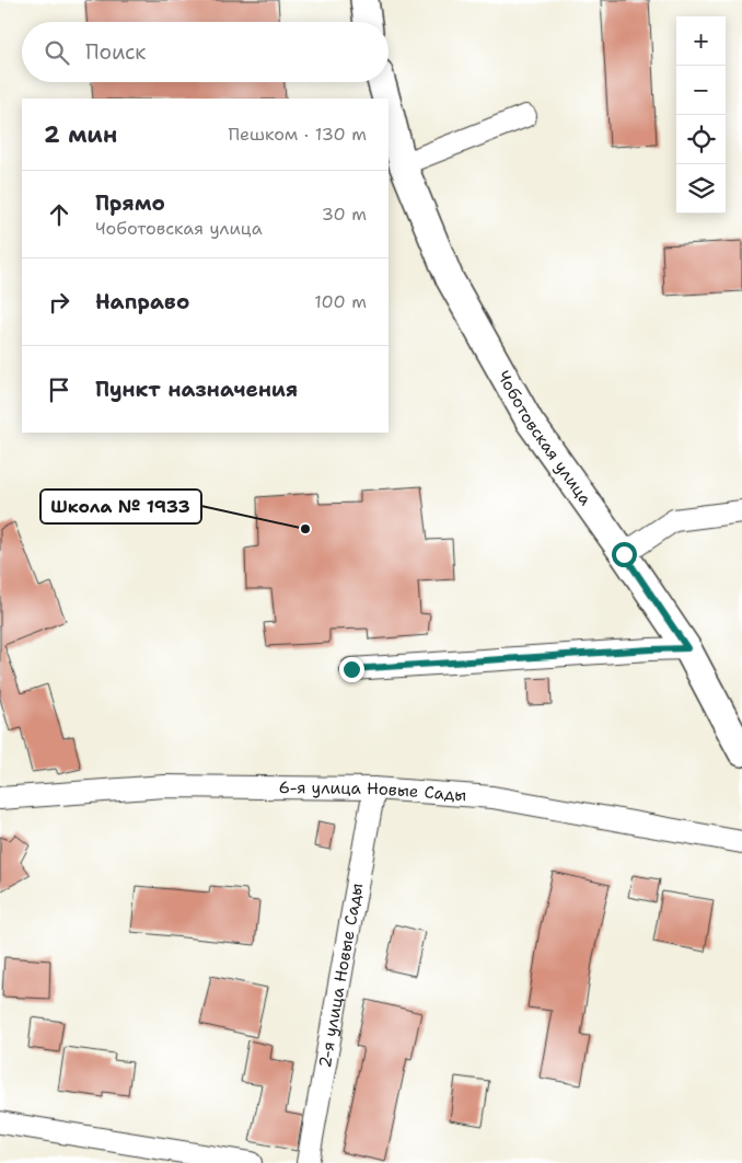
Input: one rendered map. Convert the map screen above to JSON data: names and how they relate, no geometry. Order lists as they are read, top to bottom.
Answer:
{
  "streets": {
    "main road": ["Чоботовская улица"],
    "street": ["6-я улица Новые Сады", "2-я улица Новые Сады"]
  },
  "crossings": [
    ["6-я улица Новые Сады", "2-я улица Новые Сады"]
  ],
  "places": ["Школа № 1933"],
  "page": {
    "map_buttons": ["+", "−"],
    "search": "Поиск",
    "heading": ["2 мин", "Пешком · 130 m"],
    "list": [
      ["Прямо", "Чоботовская улица", "30 m"],
      ["Направо", "100 m"],
      "Пункт назначения"
    ]
  }
}
